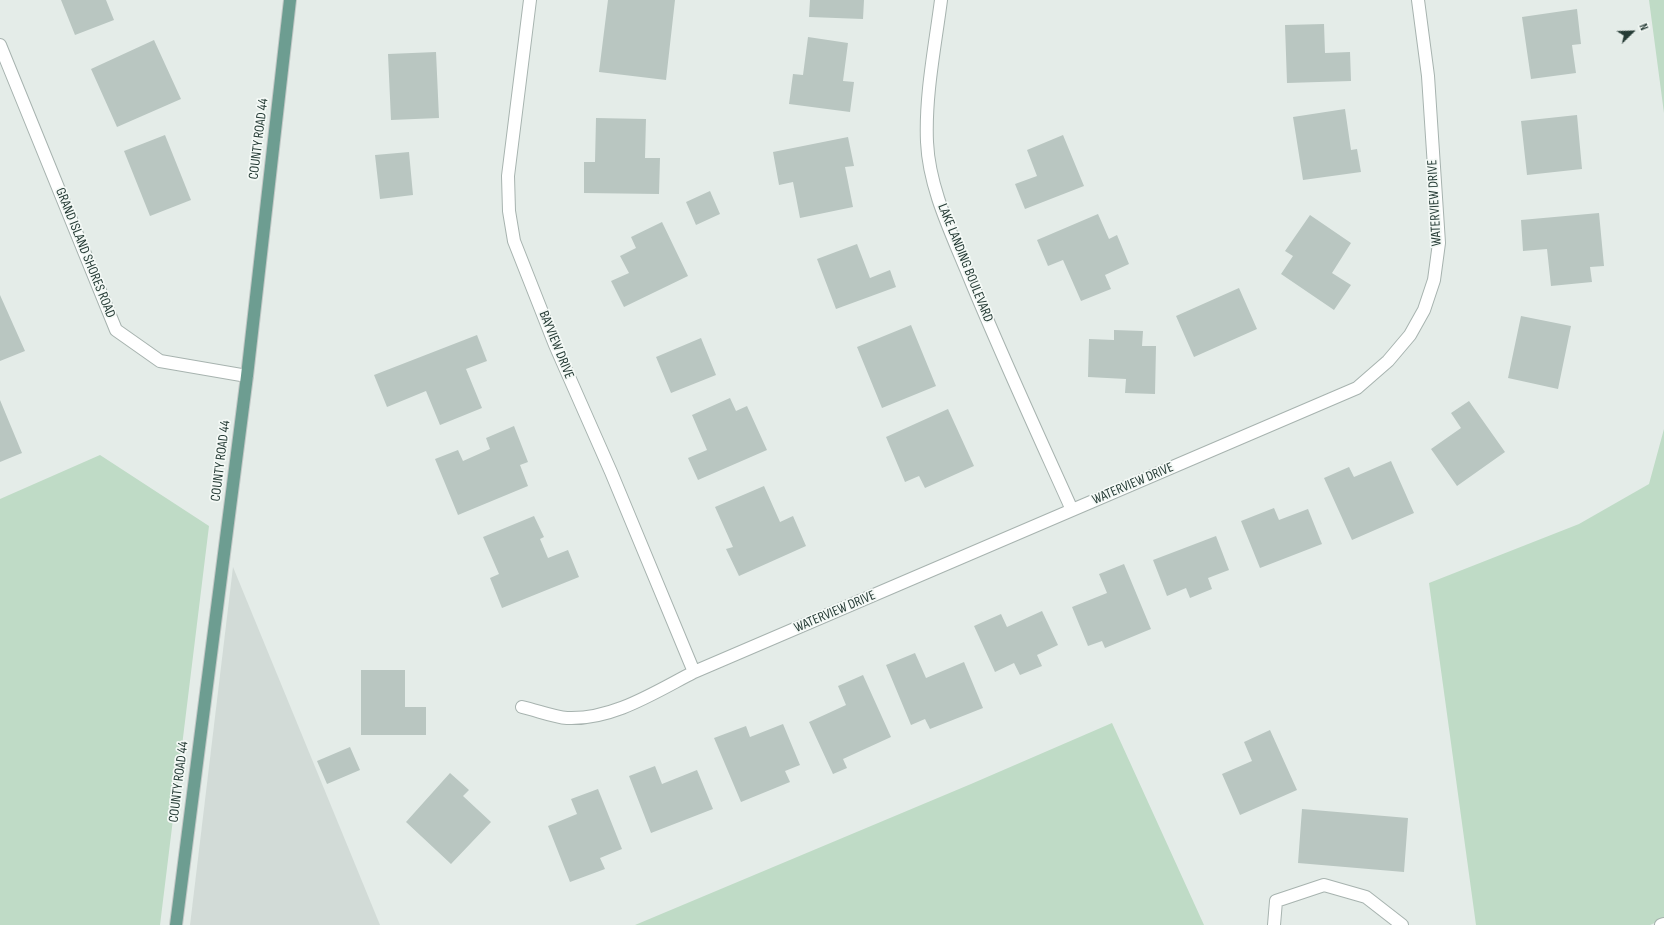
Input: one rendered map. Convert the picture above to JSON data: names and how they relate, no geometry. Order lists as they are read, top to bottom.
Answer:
{
  "streets": {
    "main road": ["COUNTY ROAD 44"],
    "street": [
      "WATERVIEW DRIVE",
      "GRAND ISLAND SHORES ROAD",
      "LAKE LANDING BOULEVARD",
      "BAYVIEW DRIVE"
    ]
  },
  "crossings": [
    ["COUNTY ROAD 44", "GRAND ISLAND SHORES ROAD"],
    ["WATERVIEW DRIVE", "LAKE LANDING BOULEVARD"],
    ["WATERVIEW DRIVE", "BAYVIEW DRIVE"]
  ],
  "north": "top right"
}
